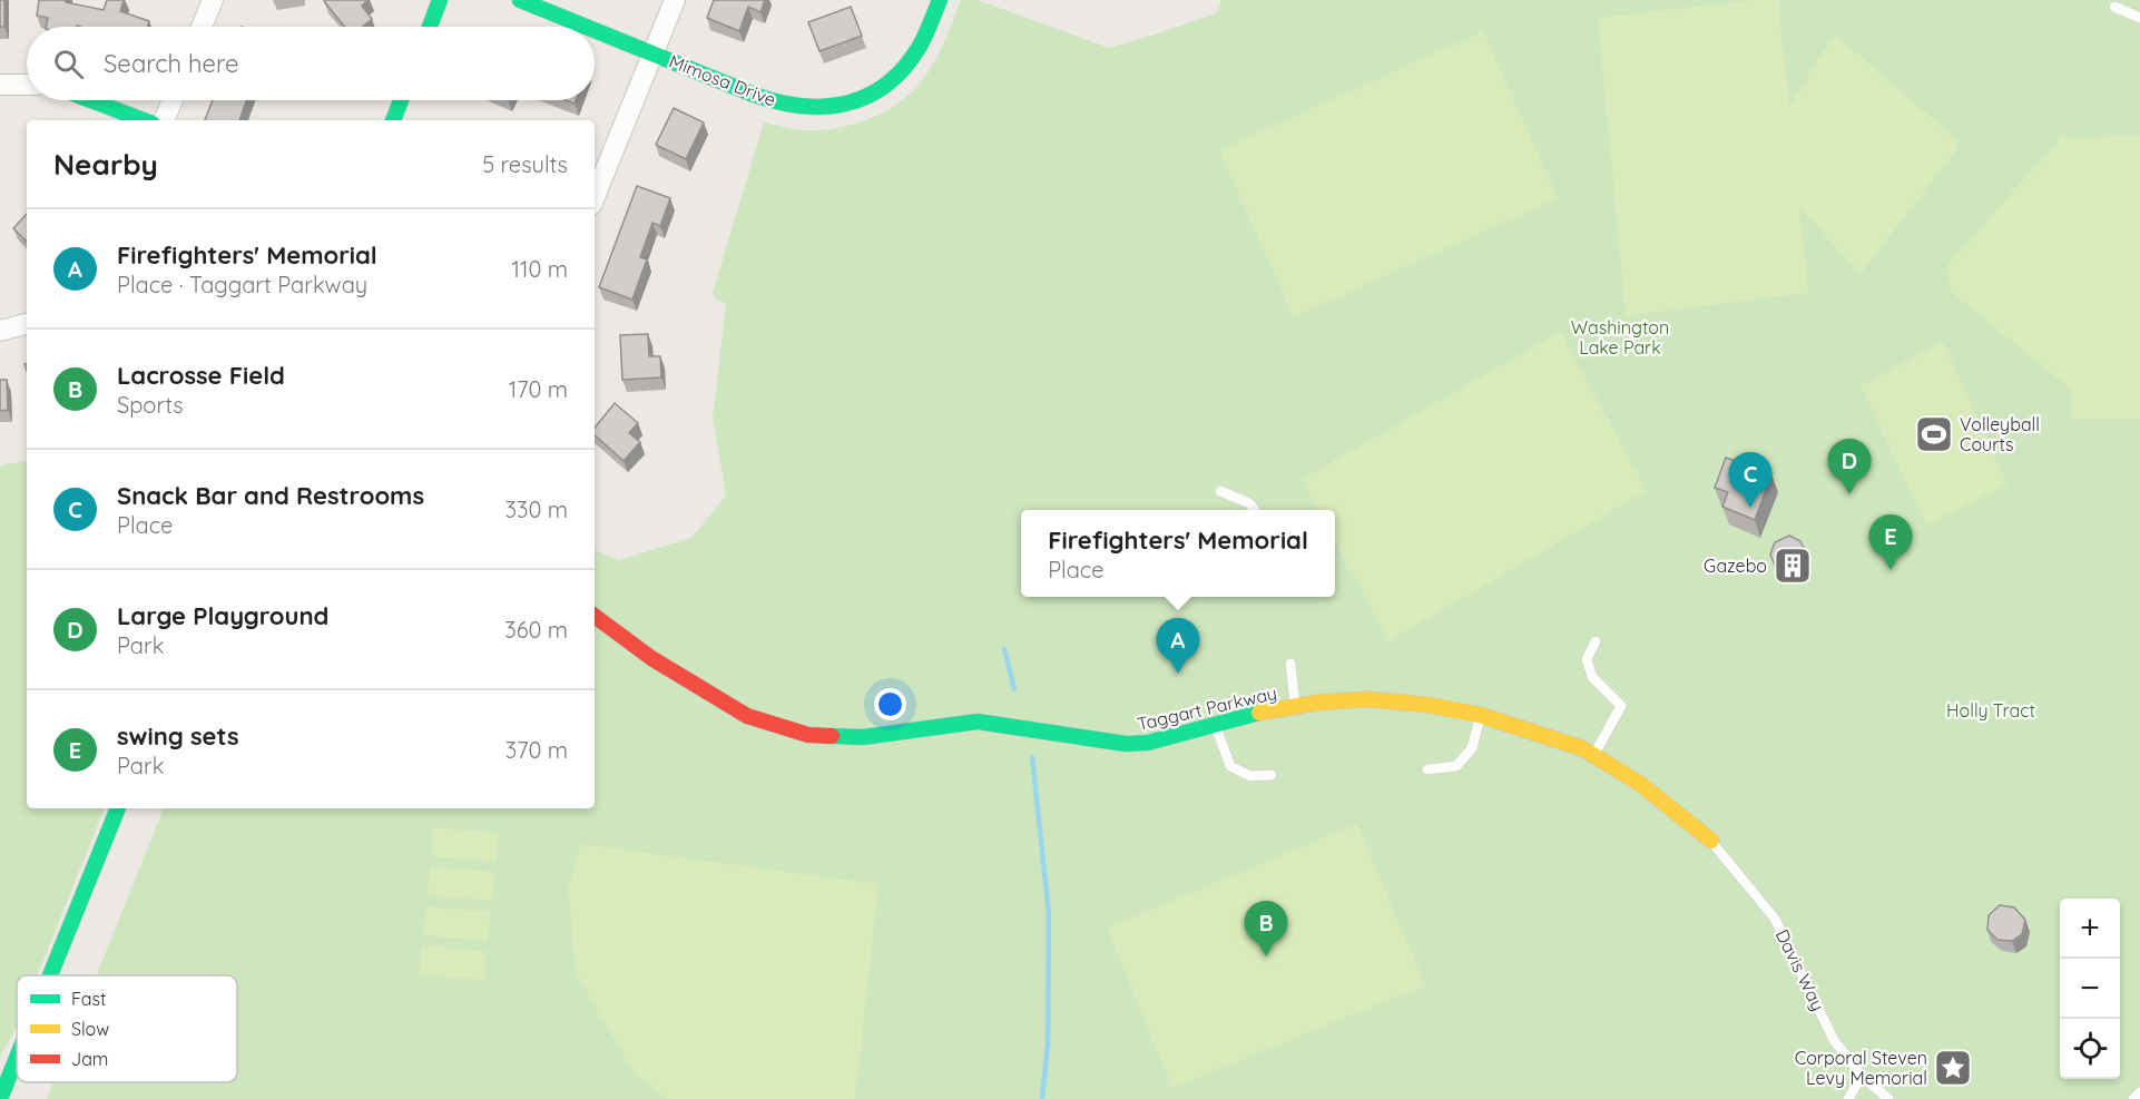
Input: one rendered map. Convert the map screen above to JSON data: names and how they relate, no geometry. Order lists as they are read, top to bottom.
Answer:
{
  "streets": {
    "street": ["Mimosa Drive", "Taggart Parkway"],
    "lane": ["Davis Way"]
  },
  "crossings": [
    ["Taggart Parkway", "Davis Way"]
  ],
  "parks": ["Washington Lake Park", "Holly Tract"],
  "places": {
    "sports": ["Volleyball Courts"],
    "building": ["Gazebo"],
    "place": ["Corporal Steven Levy Memorial"]
  },
  "legend": ["Fast", "Slow", "Jam"],
  "page": {
    "search": "Search here",
    "heading": ["Nearby", "5 results"],
    "list": [
      {
        "mark": "A",
        "name": "Firefighters' Memorial",
        "note": "Place · Taggart Parkway",
        "value": "110 m"
      },
      {
        "mark": "B",
        "name": "Lacrosse Field",
        "note": "Sports",
        "value": "170 m"
      },
      {
        "mark": "C",
        "name": "Snack Bar and Restrooms",
        "note": "Place",
        "value": "330 m"
      },
      {
        "mark": "D",
        "name": "Large Playground",
        "note": "Park",
        "value": "360 m"
      },
      {
        "mark": "E",
        "name": "swing sets",
        "note": "Park",
        "value": "370 m"
      }
    ],
    "pins": [
      "D",
      "C",
      "E",
      "A",
      "B"
    ],
    "popup": ["Firefighters' Memorial", "Place"],
    "map_buttons": ["+", "−"]
  }
}
